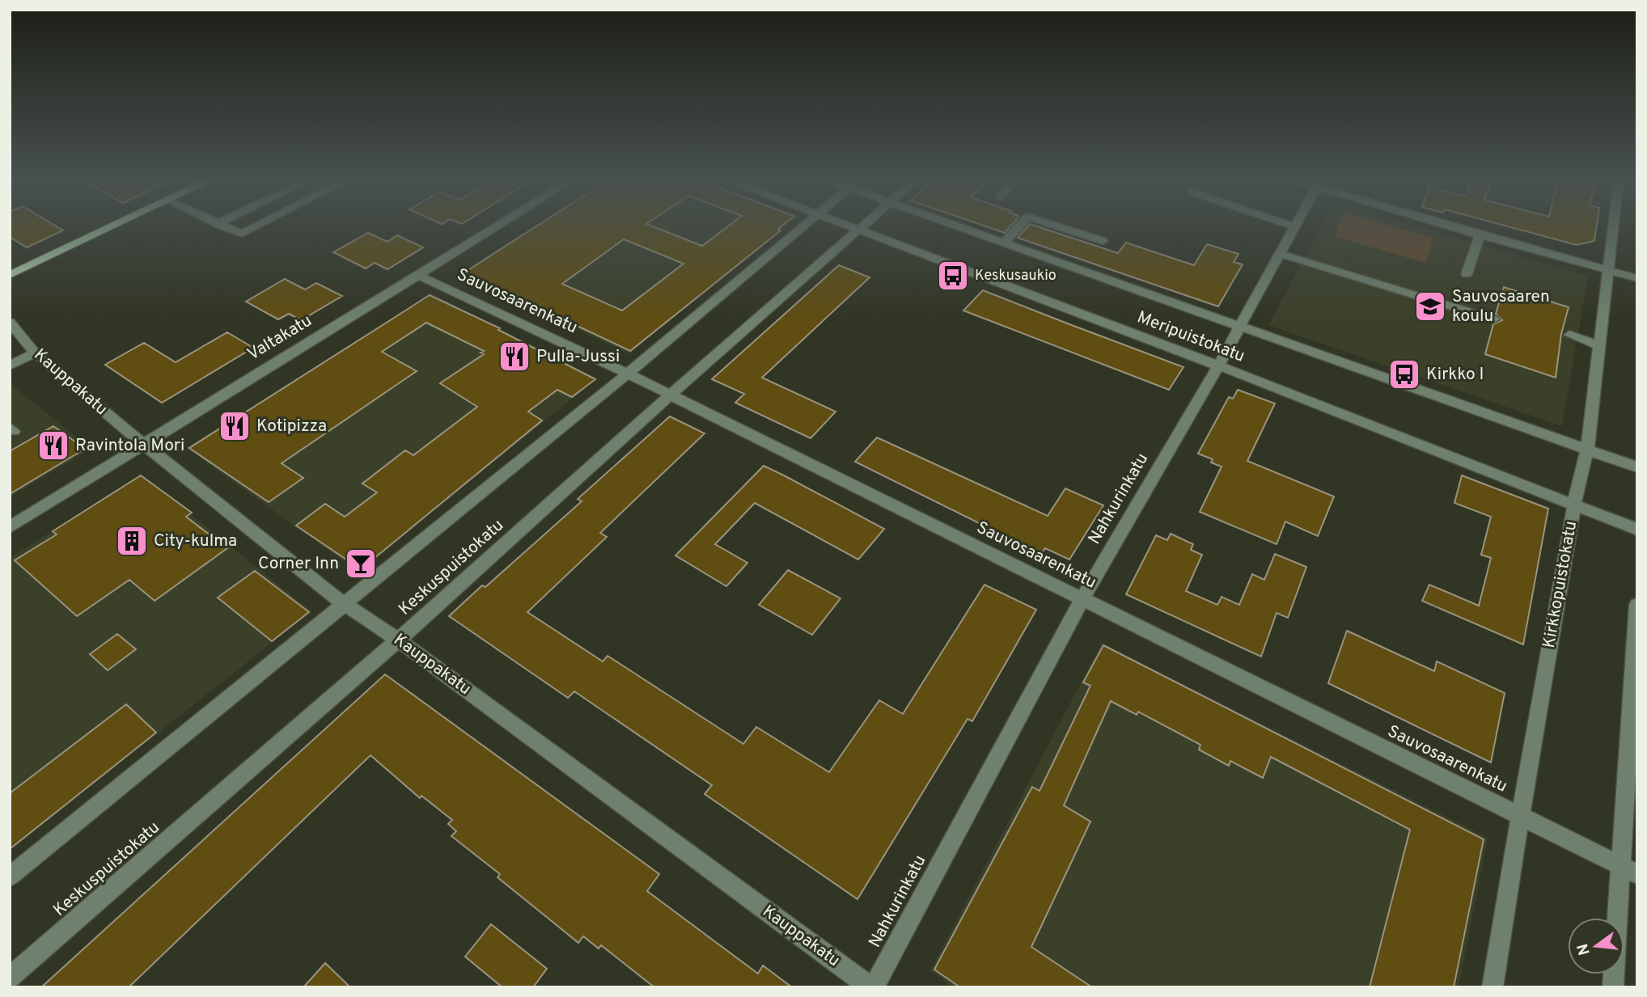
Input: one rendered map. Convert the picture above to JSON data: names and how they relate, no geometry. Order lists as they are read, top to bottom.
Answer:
{
  "streets": {
    "street": [
      "Sauvosaarenkatu",
      "Meripuistokatu",
      "Valtakatu",
      "Kauppakatu",
      "Nahkurinkatu",
      "Keskuspuistokatu",
      "Kirkkopuistokatu"
    ]
  },
  "crossings": [
    ["Sauvosaarenkatu", "Valtakatu"],
    ["Sauvosaarenkatu", "Nahkurinkatu"],
    ["Sauvosaarenkatu", "Keskuspuistokatu"],
    ["Sauvosaarenkatu", "Kirkkopuistokatu"],
    ["Meripuistokatu", "Nahkurinkatu"],
    ["Meripuistokatu", "Keskuspuistokatu"],
    ["Meripuistokatu", "Kirkkopuistokatu"],
    ["Valtakatu", "Kauppakatu"],
    ["Kauppakatu", "Nahkurinkatu"],
    ["Kauppakatu", "Keskuspuistokatu"]
  ],
  "places": {
    "bus stop": ["Keskusaukio", "Kirkko I"],
    "school or university": ["Sauvosaaren koulu"],
    "restaurant": ["Pulla-Jussi", "Kotipizza", "Ravintola Mori"],
    "building": ["City-kulma"],
    "bar": ["Corner Inn"]
  },
  "north": "left"
}
